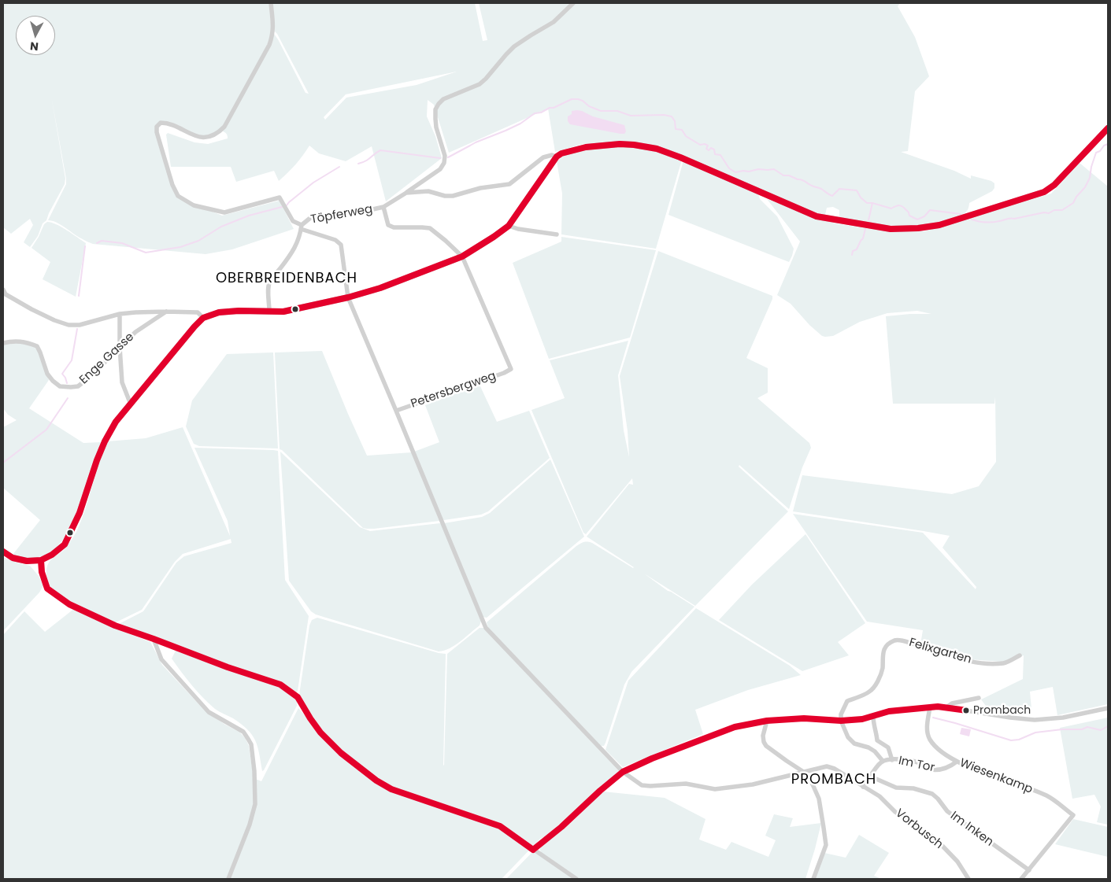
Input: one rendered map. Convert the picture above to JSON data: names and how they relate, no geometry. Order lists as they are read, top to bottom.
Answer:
{
  "streets": {
    "street": [
      "Töpferweg",
      "Enge Gasse",
      "Petersbergweg",
      "Felixgarten",
      "Im Tor",
      "Wiesenkamp",
      "Vorbusch",
      "Im Inken"
    ]
  },
  "crossings": [
    ["Töpferweg", "Petersbergweg"],
    ["Petersbergweg", "Vorbusch"],
    ["Im Tor", "Wiesenkamp"],
    ["Im Tor", "Vorbusch"],
    ["Im Tor", "Im Inken"],
    ["Wiesenkamp", "Im Inken"]
  ],
  "districts": ["OBERBREIDENBACH", "PROMBACH"],
  "places": ["Prombach"],
  "north": "bottom"
}
